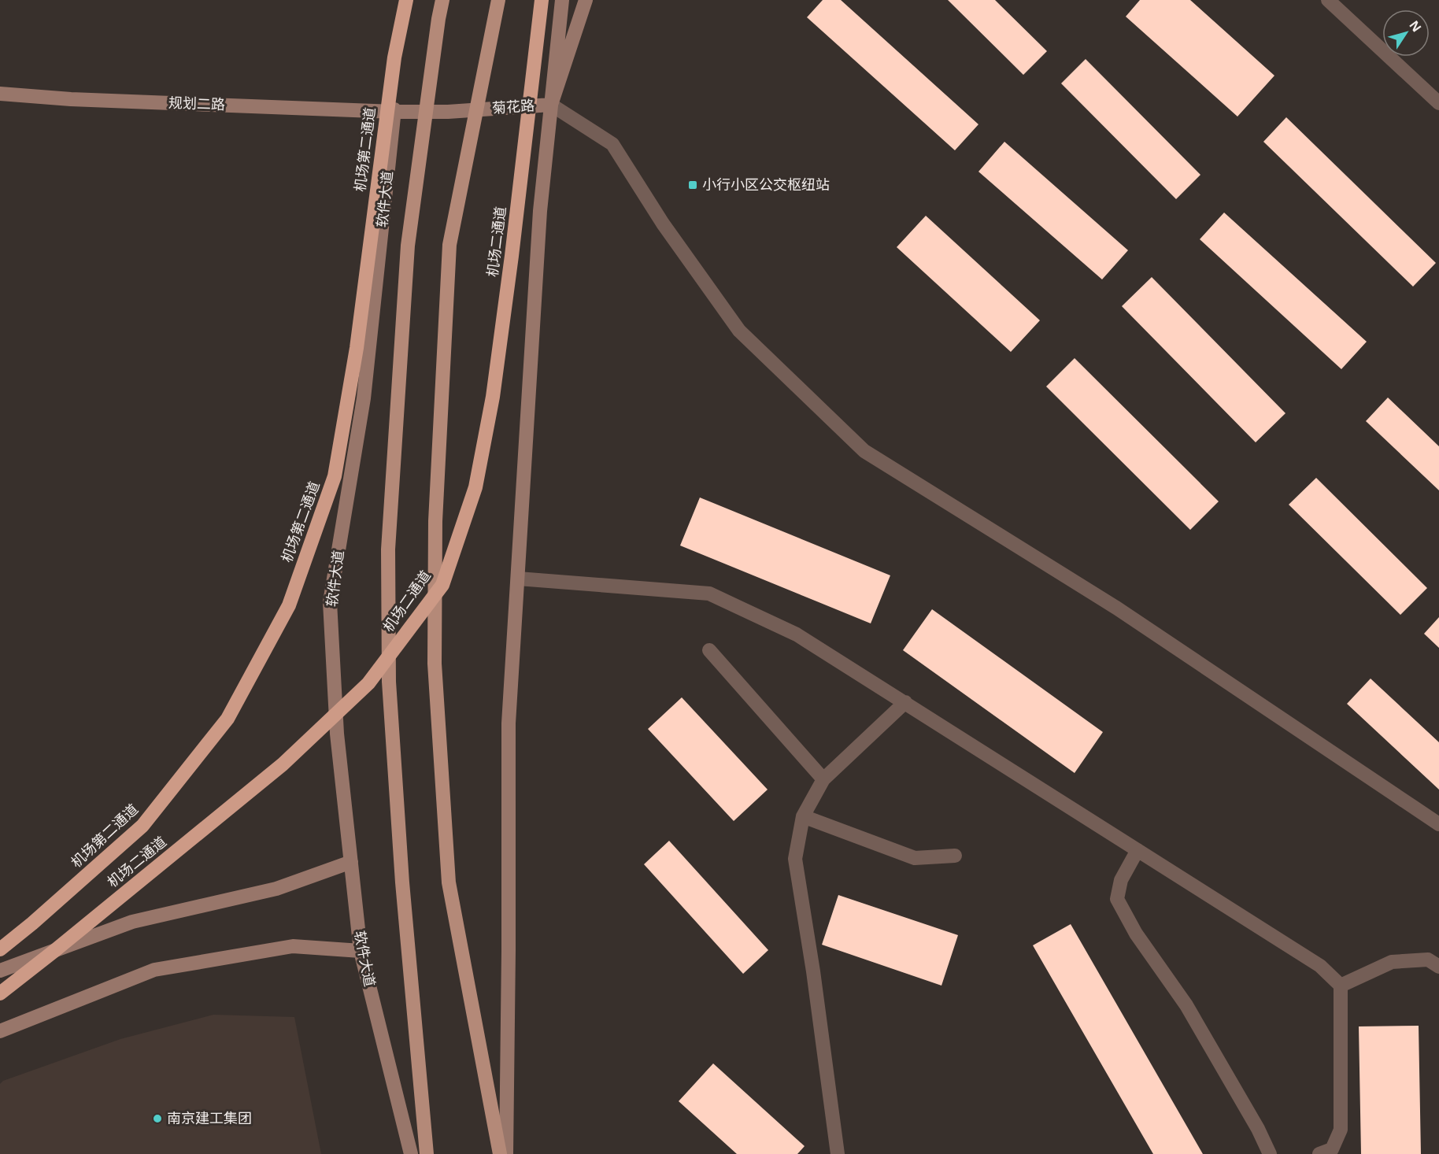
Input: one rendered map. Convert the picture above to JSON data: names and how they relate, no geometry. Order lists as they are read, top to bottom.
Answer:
{
  "streets": {
    "highway": ["机场第二通道", "机场二通道"],
    "main road": ["软件大道"],
    "street": ["规划二路", "菊花路"]
  },
  "crossings": [
    ["规划二路", "菊花路"],
    ["规划二路", "软件大道"],
    ["菊花路", "软件大道"],
    ["机场第二通道", "软件大道"]
  ],
  "places": {
    "transit": ["小行小区公交枢纽站"],
    "other": ["南京建工集团"]
  },
  "north": "top right"
}
